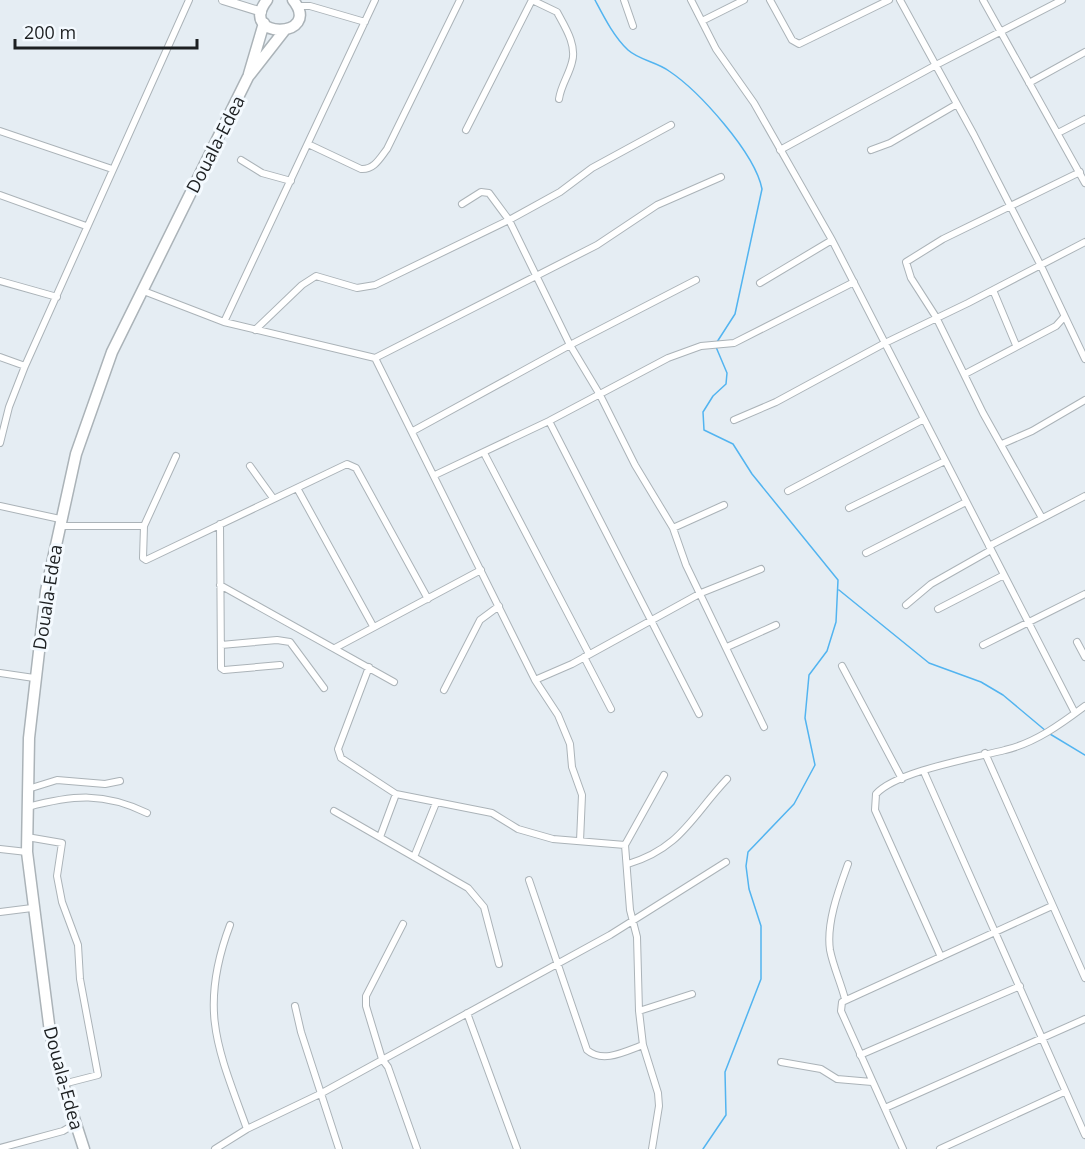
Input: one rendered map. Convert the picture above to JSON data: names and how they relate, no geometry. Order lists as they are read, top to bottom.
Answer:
{
  "streets": {
    "highway": ["Douala-Edea"]
  },
  "scale_bar": "200 m"
}
